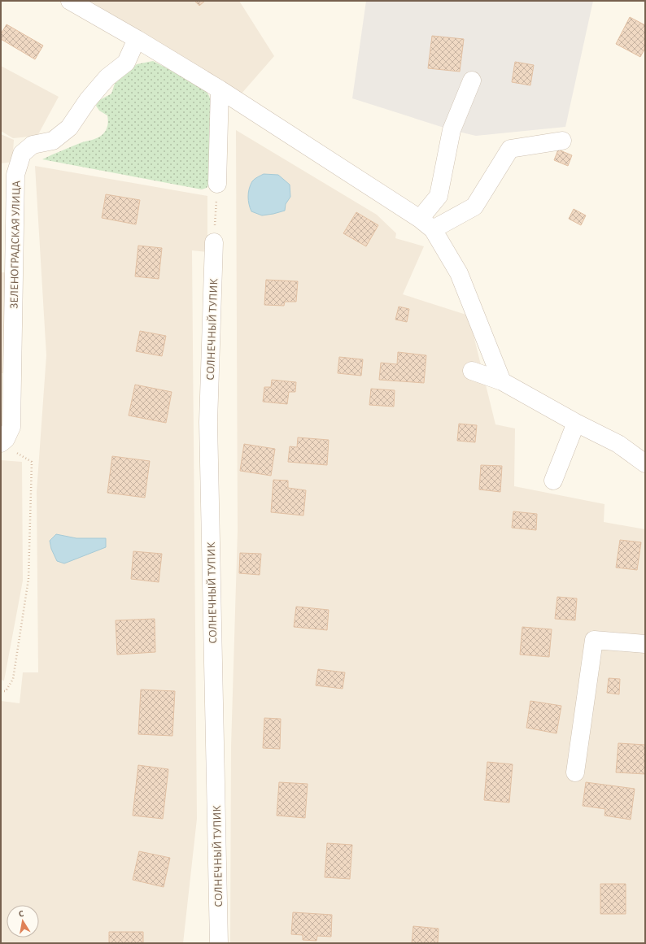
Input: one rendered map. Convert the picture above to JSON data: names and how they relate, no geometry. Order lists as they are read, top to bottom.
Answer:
{
  "streets": {
    "street": ["ЗЕЛЕНОГРАДСКАЯ УЛИЦА", "СОЛНЕЧНЫЙ ТУПИК"]
  },
  "north": "top"
}
